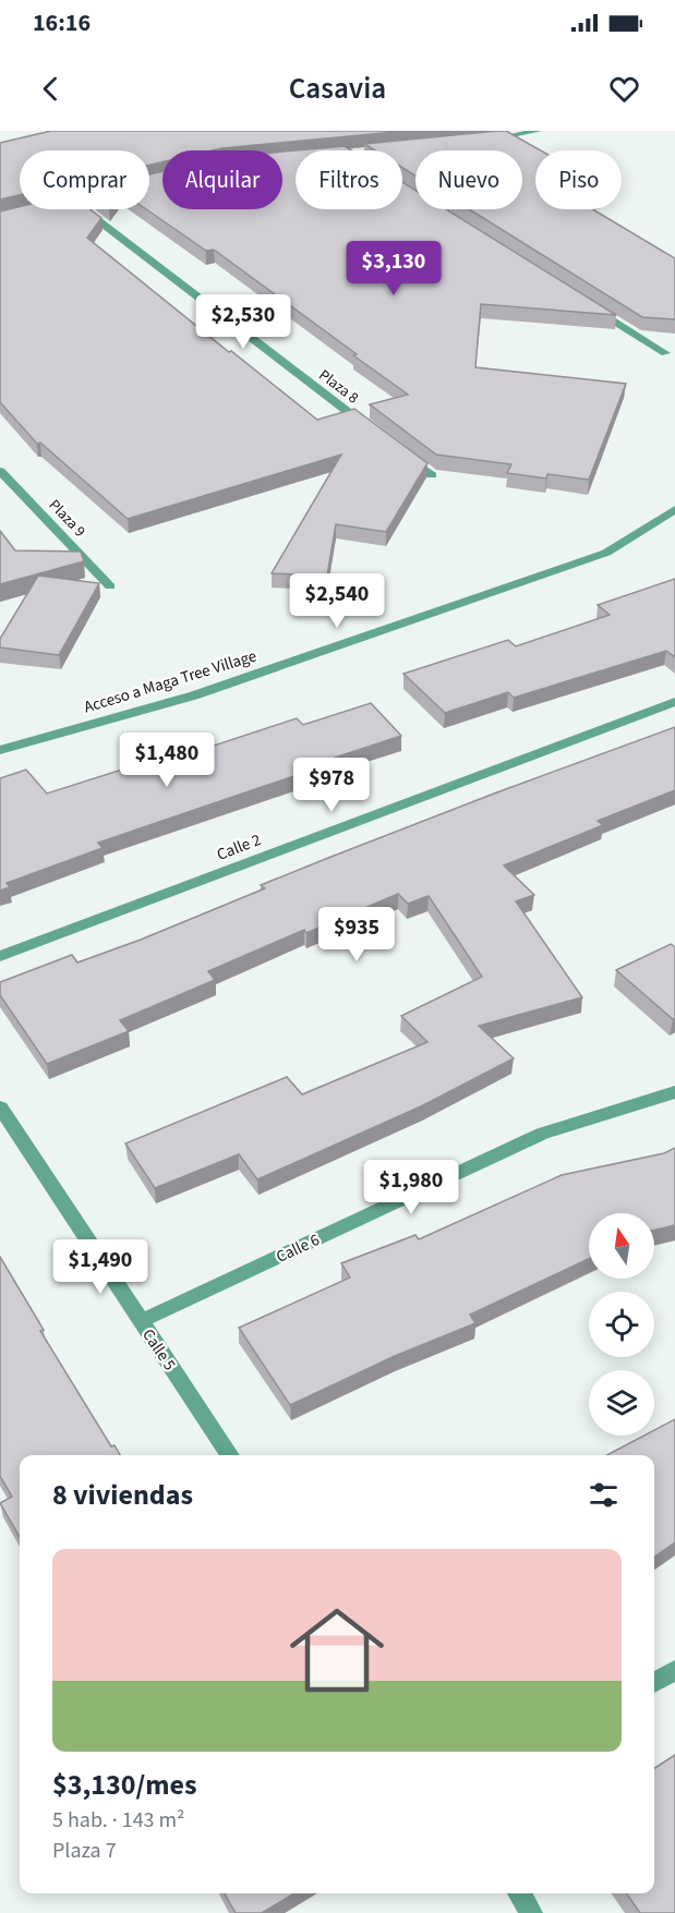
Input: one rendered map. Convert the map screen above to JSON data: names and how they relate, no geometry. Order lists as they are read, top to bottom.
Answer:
{
  "streets": {
    "street": [
      "Plaza 8",
      "Plaza 9",
      "Acceso a Maga Tree Village",
      "Calle 2",
      "Calle 6",
      "Calle 5"
    ]
  },
  "crossings": [
    ["Calle 6", "Calle 5"]
  ],
  "north": "top",
  "page": {
    "status": "16:16",
    "header": "Casavia",
    "chip": [
      "Comprar",
      "Alquilar",
      "Filtros",
      "Nuevo",
      "Piso"
    ],
    "price": [
      "$3,130",
      "$2,530",
      "$2,540",
      "$1,480",
      "$978",
      "$935",
      "$1,980",
      "$1,490"
    ],
    "heading": "8 viviendas",
    "list": [
      {
        "name": "$3,130/mes",
        "note": "5 hab. · 143 m² · Plaza 7"
      }
    ]
  }
}
